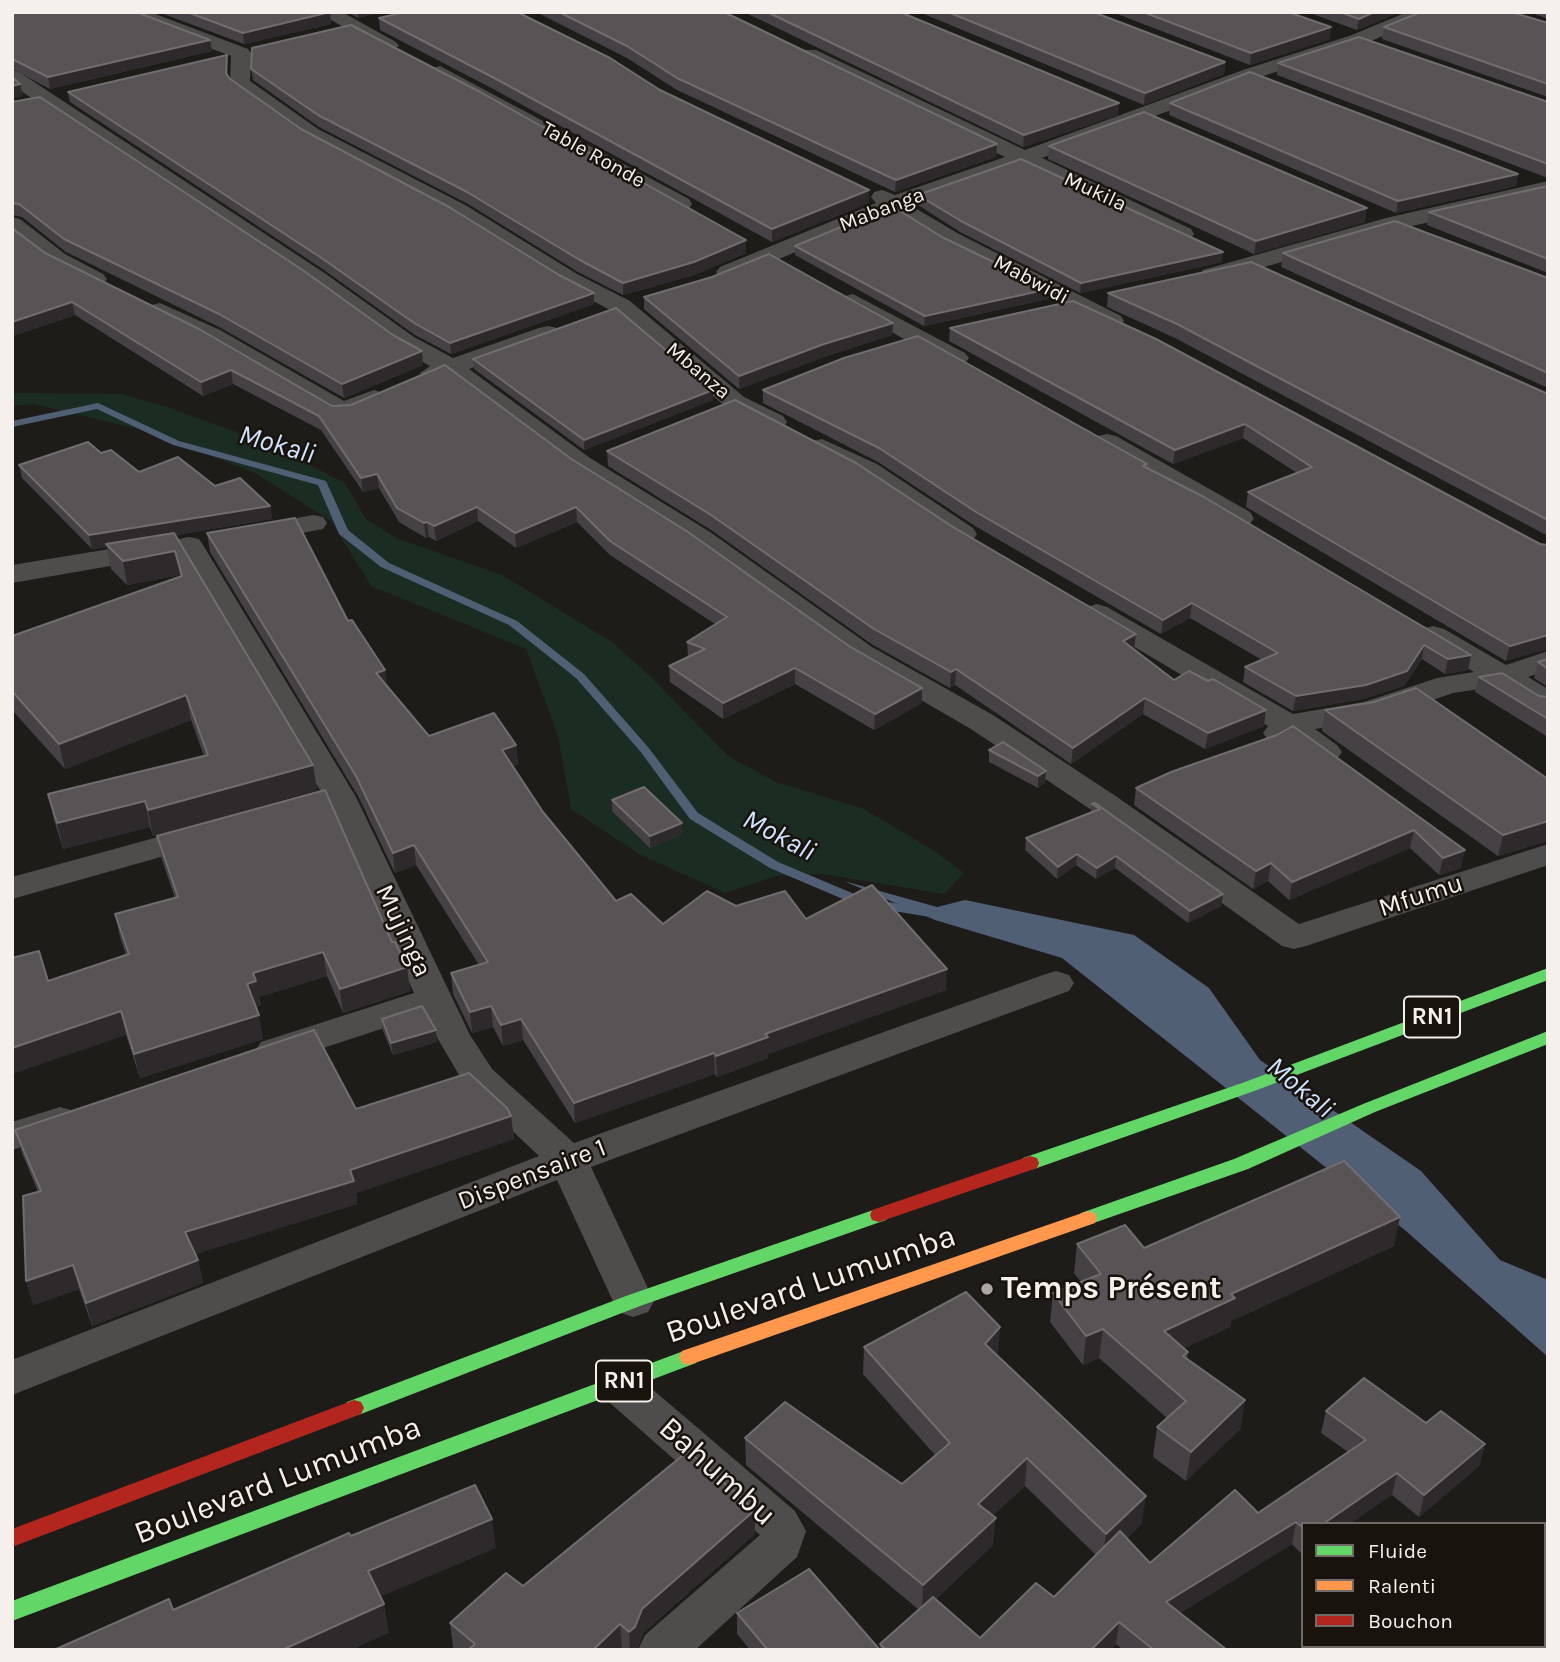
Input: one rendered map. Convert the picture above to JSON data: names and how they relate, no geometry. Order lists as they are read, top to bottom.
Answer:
{
  "streets": {
    "highway": ["RN1", "Boulevard Lumumba"],
    "street": [
      "Table Ronde",
      "Mukila",
      "Mabanga",
      "Mabwidi",
      "Mbanza",
      "Mfumu",
      "Mujinga",
      "Dispensaire 1",
      "Bahumbu"
    ]
  },
  "crossings": [
    ["Mukila", "Mabanga"],
    ["Mabanga", "Mabwidi"],
    ["Mujinga", "Dispensaire 1"],
    ["Mujinga", "Boulevard Lumumba"],
    ["Boulevard Lumumba", "Bahumbu"]
  ],
  "water": ["Mokali"],
  "places": ["Temps Présent"],
  "legend": ["Fluide", "Ralenti", "Bouchon"]
}
